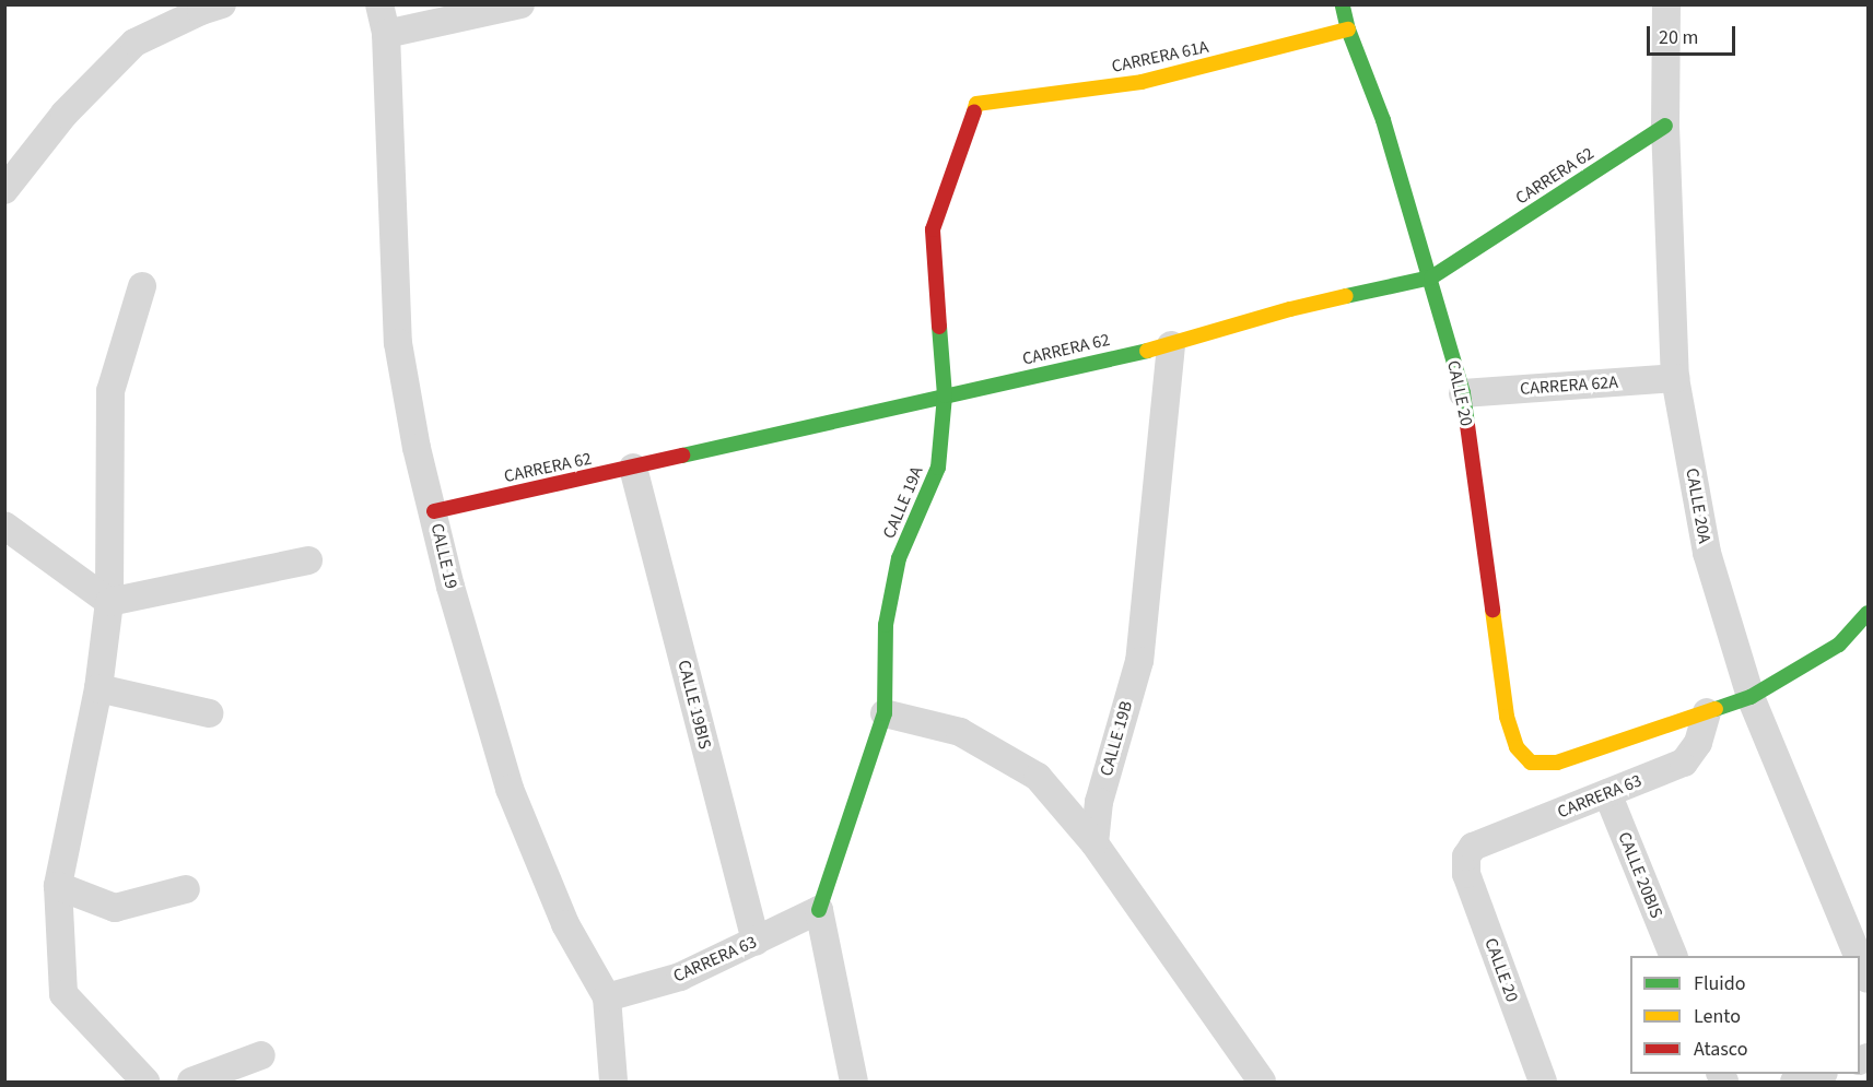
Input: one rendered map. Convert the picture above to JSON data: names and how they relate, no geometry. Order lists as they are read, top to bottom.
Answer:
{
  "streets": {
    "street": [
      "CARRERA 61A",
      "CARRERA 62",
      "CARRERA 62A",
      "CALLE 20",
      "CALLE 19A",
      "CALLE 20A",
      "CALLE 19",
      "CALLE 19BIS",
      "CALLE 19B",
      "CARRERA 63",
      "CALLE 20BIS"
    ]
  },
  "crossings": [
    ["CARRERA 61A", "CALLE 20"],
    ["CARRERA 61A", "CALLE 19A"],
    ["CARRERA 62", "CALLE 20"],
    ["CARRERA 62", "CALLE 19A"],
    ["CARRERA 62", "CALLE 20A"],
    ["CARRERA 62", "CALLE 19"],
    ["CARRERA 62", "CALLE 19BIS"],
    ["CARRERA 62", "CALLE 19B"],
    ["CARRERA 62A", "CALLE 20"],
    ["CARRERA 62A", "CALLE 20A"],
    ["CALLE 20", "CARRERA 63"],
    ["CALLE 19A", "CARRERA 63"],
    ["CALLE 19", "CARRERA 63"],
    ["CALLE 19BIS", "CARRERA 63"],
    ["CARRERA 63", "CALLE 20BIS"]
  ],
  "legend": ["Fluido", "Lento", "Atasco"],
  "scale_bar": "20 m"
}
